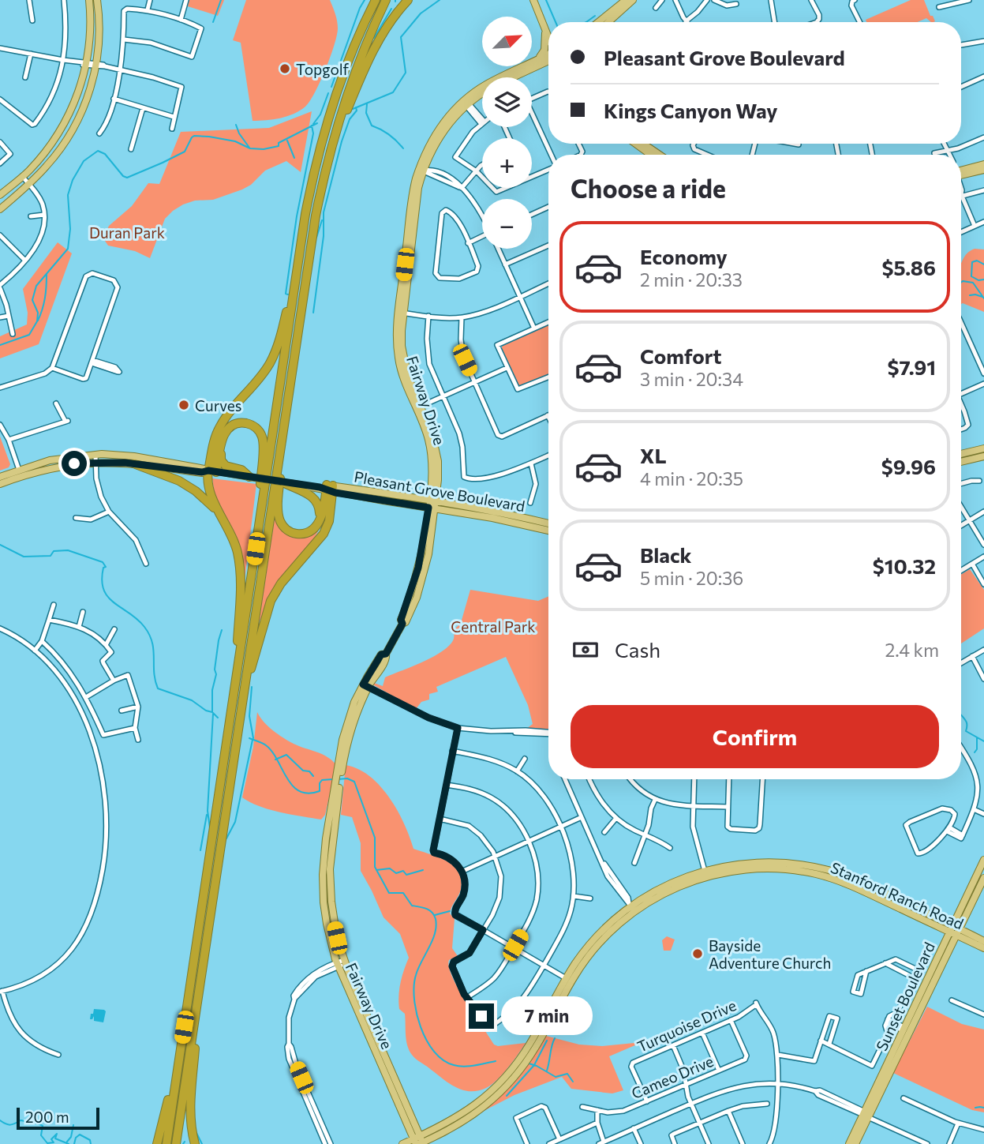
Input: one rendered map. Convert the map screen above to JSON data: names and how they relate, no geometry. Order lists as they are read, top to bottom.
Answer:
{
  "streets": {
    "main road": [
      "Fairway Drive",
      "Pleasant Grove Boulevard",
      "Stanford Ranch Road",
      "Sunset Boulevard"
    ],
    "street": ["Turquoise Drive", "Cameo Drive"]
  },
  "crossings": [
    ["Fairway Drive", "Pleasant Grove Boulevard"],
    ["Fairway Drive", "Stanford Ranch Road"],
    ["Stanford Ranch Road", "Sunset Boulevard"],
    ["Turquoise Drive", "Cameo Drive"]
  ],
  "parks": ["Duran Park", "Central Park"],
  "places": ["Topgolf", "Curves", "Bayside Adventure Church"],
  "scale_bar": "200 m",
  "north": "top right",
  "page": {
    "map_buttons": ["+", "−"],
    "banner": ["Pleasant Grove Boulevard", "Kings Canyon Way"],
    "heading": "Choose a ride",
    "list": [
      {
        "name": "Economy",
        "note": "2 min · 20:33",
        "value": "$5.86"
      },
      {
        "name": "Comfort",
        "note": "3 min · 20:34",
        "value": "$7.91"
      },
      {
        "name": "XL",
        "note": "4 min · 20:35",
        "value": "$9.96"
      },
      {
        "name": "Black",
        "note": "5 min · 20:36",
        "value": "$10.32"
      }
    ],
    "pay": ["Cash", "2.4 km"],
    "buttons": "Confirm",
    "bubble": "7 min",
    "scale": "200 m"
  }
}
